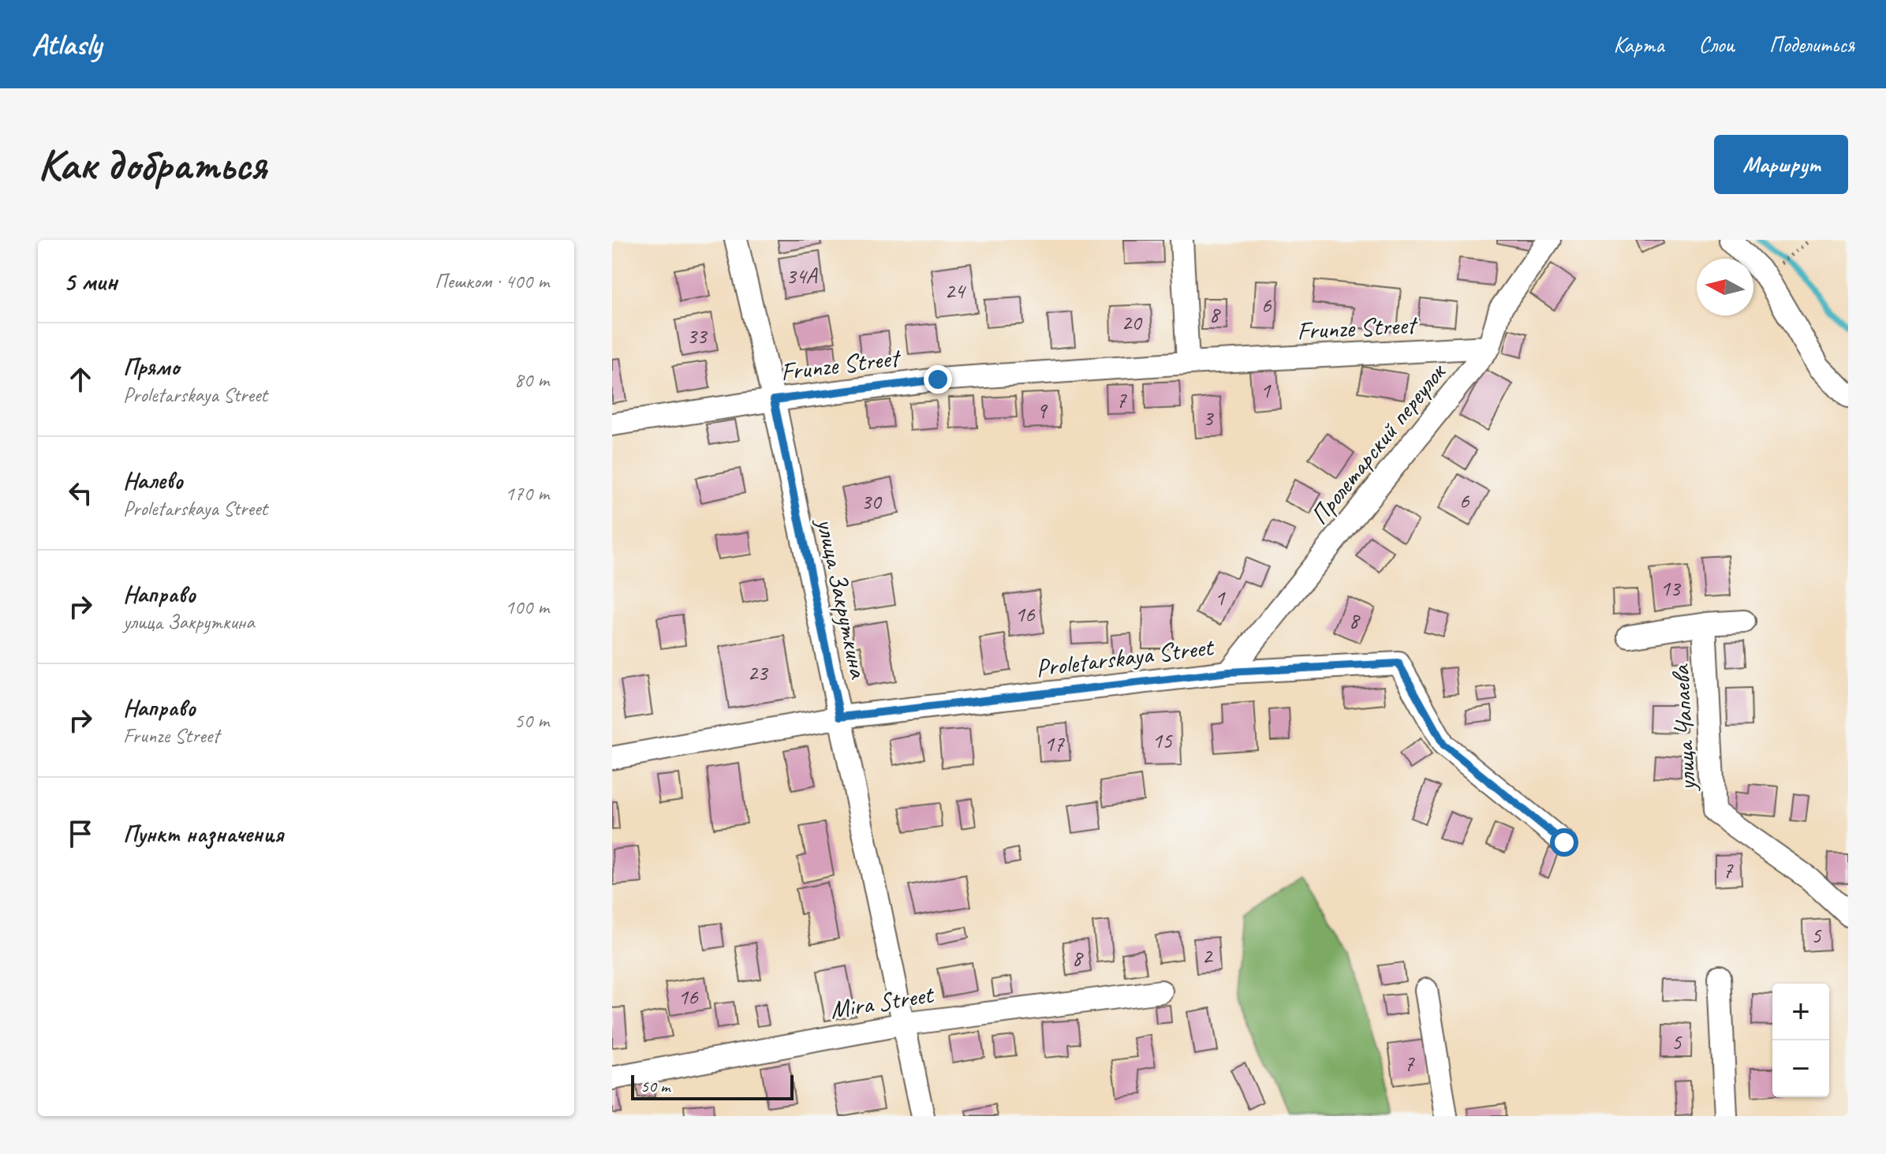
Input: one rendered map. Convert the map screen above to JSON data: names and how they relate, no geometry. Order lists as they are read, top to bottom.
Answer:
{
  "streets": {
    "street": [
      "Frunze Street",
      "Пролетарский переулок",
      "улица Закруткина",
      "Proletarskaya Street",
      "улица Чапаева",
      "Mira Street"
    ]
  },
  "crossings": [
    ["Frunze Street", "Пролетарский переулок"],
    ["Frunze Street", "улица Закруткина"],
    ["Пролетарский переулок", "Proletarskaya Street"],
    ["улица Закруткина", "Proletarskaya Street"],
    ["улица Закруткина", "Mira Street"]
  ],
  "house_numbers": [
    "34А",
    "24",
    "6",
    "8",
    "20",
    "33",
    "1",
    "7",
    "9",
    "3",
    "6",
    "30",
    "13",
    "1",
    "16",
    "8",
    "23",
    "15",
    "17",
    "7",
    "5",
    "2",
    "8",
    "16",
    "5",
    "7"
  ],
  "scale_bar": "50 m",
  "north": "left",
  "page": {
    "header": "Atlasly",
    "nav": ["Карта", "Слои", "Поделиться"],
    "buttons": "Маршрут",
    "title": "Как добраться",
    "heading": ["5 мин", "Пешком · 400 m"],
    "list": [
      ["Прямо", "Proletarskaya Street", "80 m"],
      ["Налево", "Proletarskaya Street", "170 m"],
      ["Направо", "улица Закруткина", "100 m"],
      ["Направо", "Frunze Street", "50 m"],
      "Пункт назначения"
    ],
    "map_buttons": ["+", "−"],
    "scale": "50 m"
  }
}
